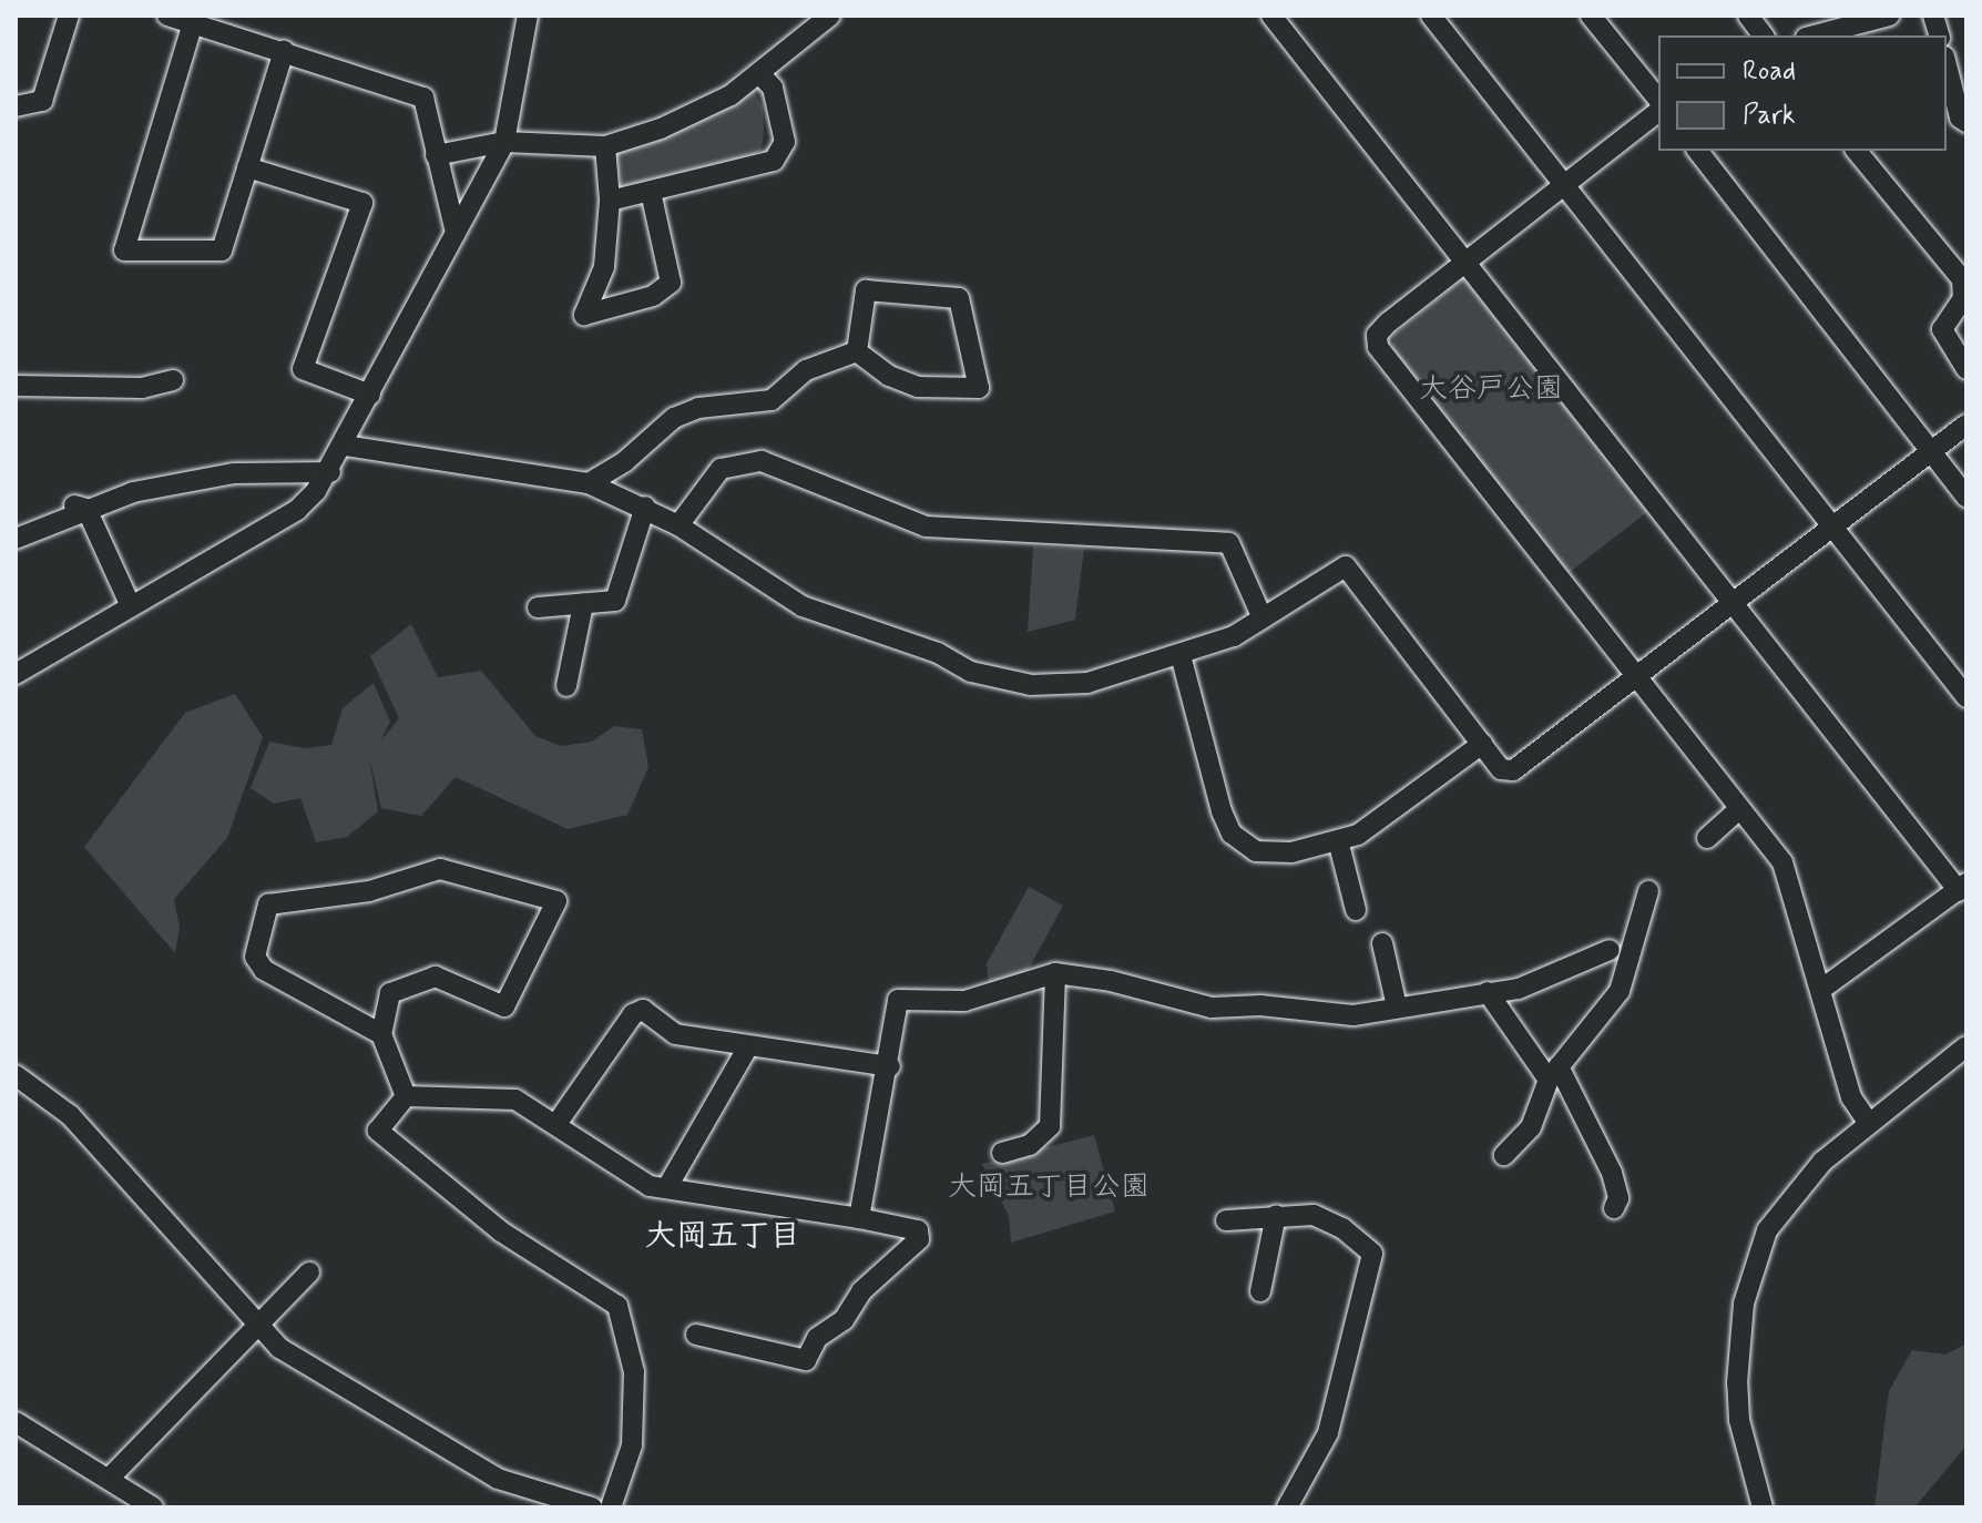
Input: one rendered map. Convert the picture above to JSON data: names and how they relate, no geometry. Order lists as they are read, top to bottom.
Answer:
{
  "districts": ["大岡五丁目"],
  "parks": ["大谷戸公園", "大岡五丁目公園"],
  "legend": ["Road", "Park"]
}
